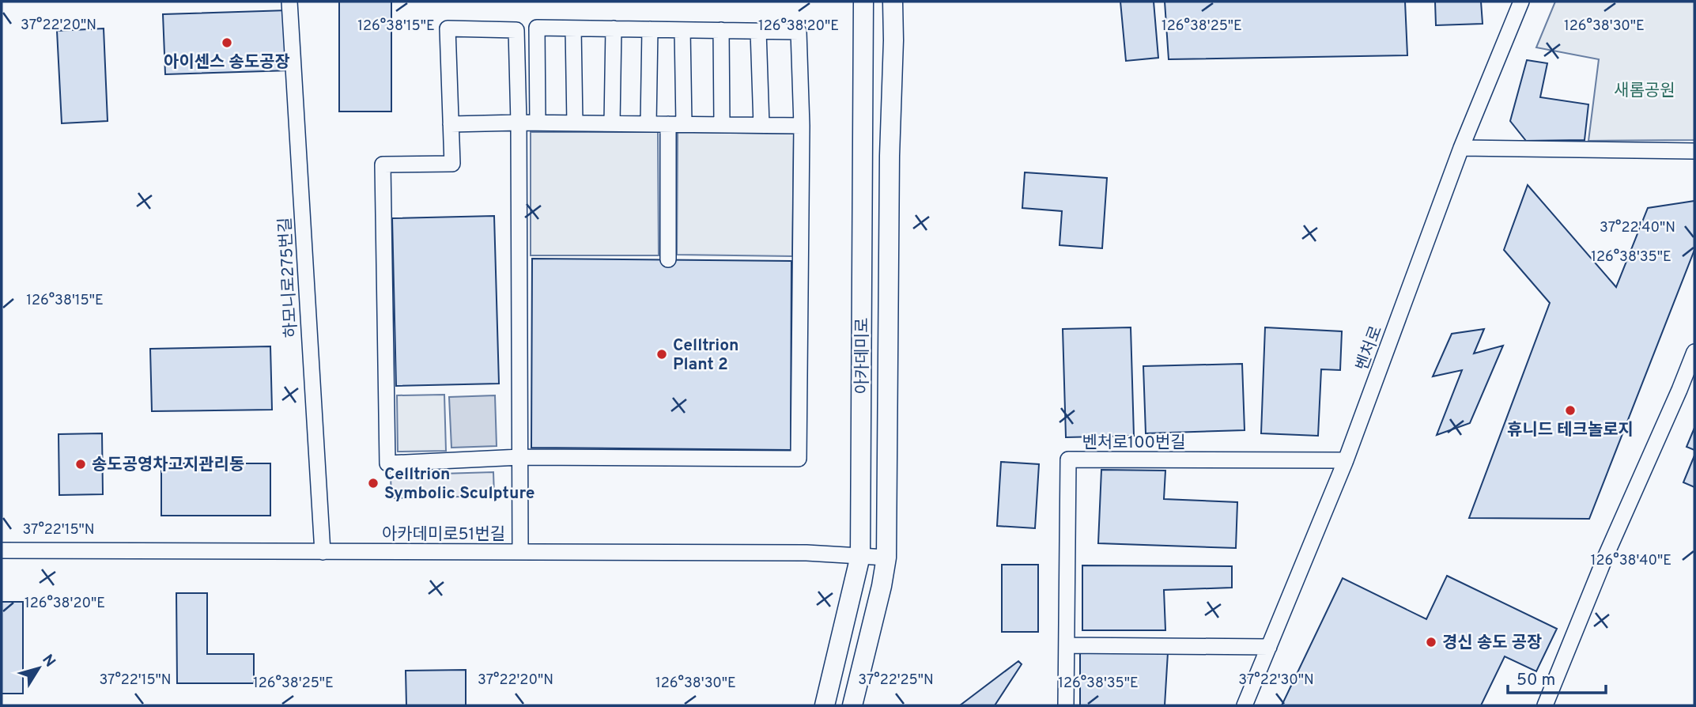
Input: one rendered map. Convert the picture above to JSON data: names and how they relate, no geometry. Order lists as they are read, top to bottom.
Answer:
{
  "streets": {
    "main road": ["아카데미로"],
    "street": [
      "하모니로275번길",
      "벤처로",
      "벤처로100번길",
      "아카데미로51번길"
    ]
  },
  "crossings": [
    ["하모니로275번길", "아카데미로51번길"],
    ["벤처로", "벤처로100번길"],
    ["아카데미로", "아카데미로51번길"]
  ],
  "parks": ["새롬공원"],
  "places": [
    "아이센스 송도공장",
    "Celltrion Plant 2",
    "휴니드 테크놀로지",
    "송도공영차고지관리동",
    "Celltrion Symbolic Sculpture",
    "경신 송도 공장"
  ],
  "scale_bar": "50 m",
  "north": "top right",
  "coordinates": [
    "37°22'20\"N",
    "126°38'15\"E",
    "126°38'20\"E",
    "126°38'25\"E",
    "126°38'30\"E",
    "37°22'40\"N",
    "126°38'35\"E",
    "37°22'15\"N",
    "126°38'40\"E",
    "37°22'25\"N",
    "37°22'30\"N"
  ]
}
